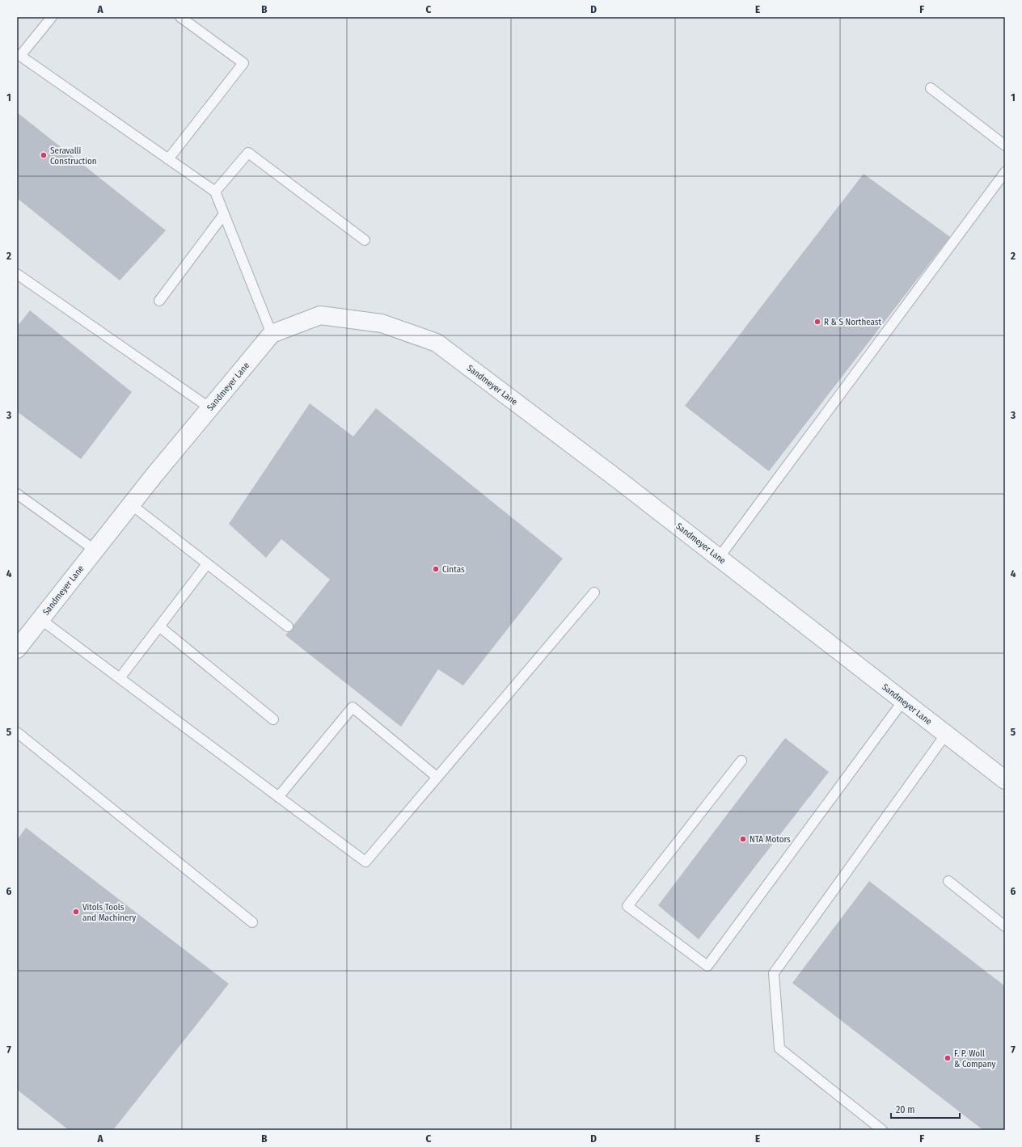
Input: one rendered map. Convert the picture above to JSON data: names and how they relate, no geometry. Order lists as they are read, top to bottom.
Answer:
{
  "streets": {
    "street": ["Sandmeyer Lane"]
  },
  "places": [
    "Seravalli Construction",
    "R & S Northeast",
    "Cintas",
    "NTA Motors",
    "Vitols Tools and Machinery",
    "F. P. Woll & Company"
  ],
  "scale_bar": "20 m",
  "grid": {
    "columns": [
      "A",
      "B",
      "C",
      "D",
      "E",
      "F"
    ],
    "rows": [
      "1",
      "2",
      "3",
      "4",
      "5",
      "6",
      "7"
    ]
  }
}
